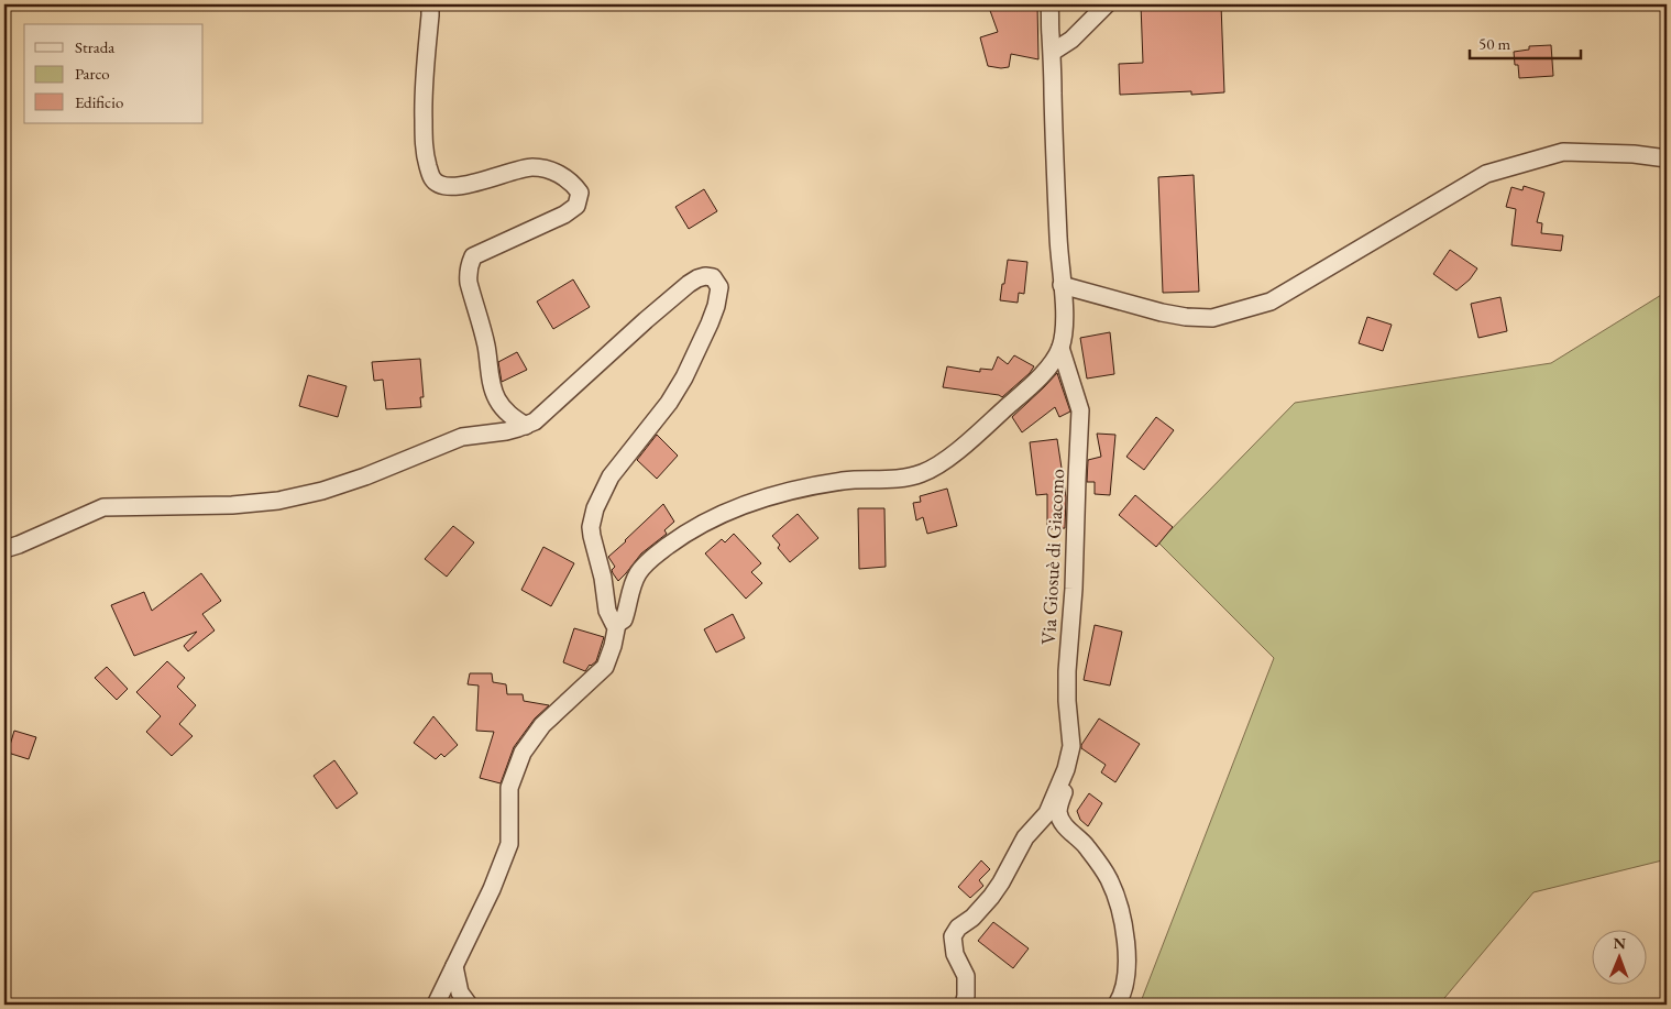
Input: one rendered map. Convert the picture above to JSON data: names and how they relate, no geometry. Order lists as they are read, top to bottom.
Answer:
{
  "streets": {
    "street": ["Via Giosuè di Giacomo"]
  },
  "legend": ["Strada", "Parco", "Edificio"],
  "scale_bar": "50 m",
  "north": "top"
}
